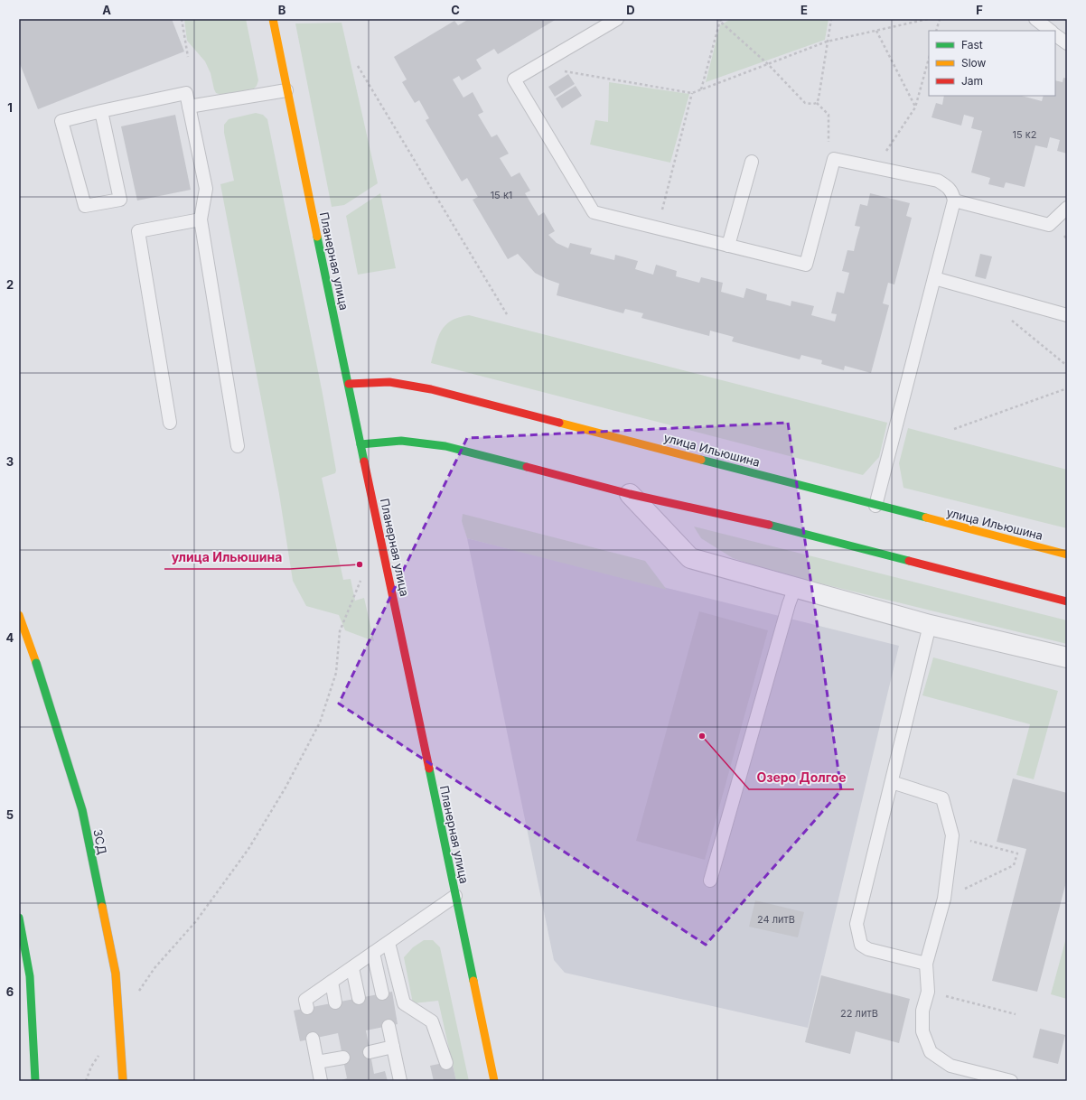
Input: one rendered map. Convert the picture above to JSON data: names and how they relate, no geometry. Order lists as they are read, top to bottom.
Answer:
{
  "streets": {
    "main road": ["Планерная улица", "улица Ильюшина", "ЗСД"]
  },
  "crossings": [
    ["Планерная улица", "улица Ильюшина"]
  ],
  "places": ["улица Ильюшина", "Озеро Долгое"],
  "house_numbers": [
    "15 к2",
    "15 к1",
    "24 литВ",
    "22 литВ"
  ],
  "legend": ["Fast", "Slow", "Jam"],
  "grid": {
    "columns": [
      "A",
      "B",
      "C",
      "D",
      "E",
      "F"
    ],
    "rows": [
      "1",
      "2",
      "3",
      "4",
      "5",
      "6"
    ]
  }
}
